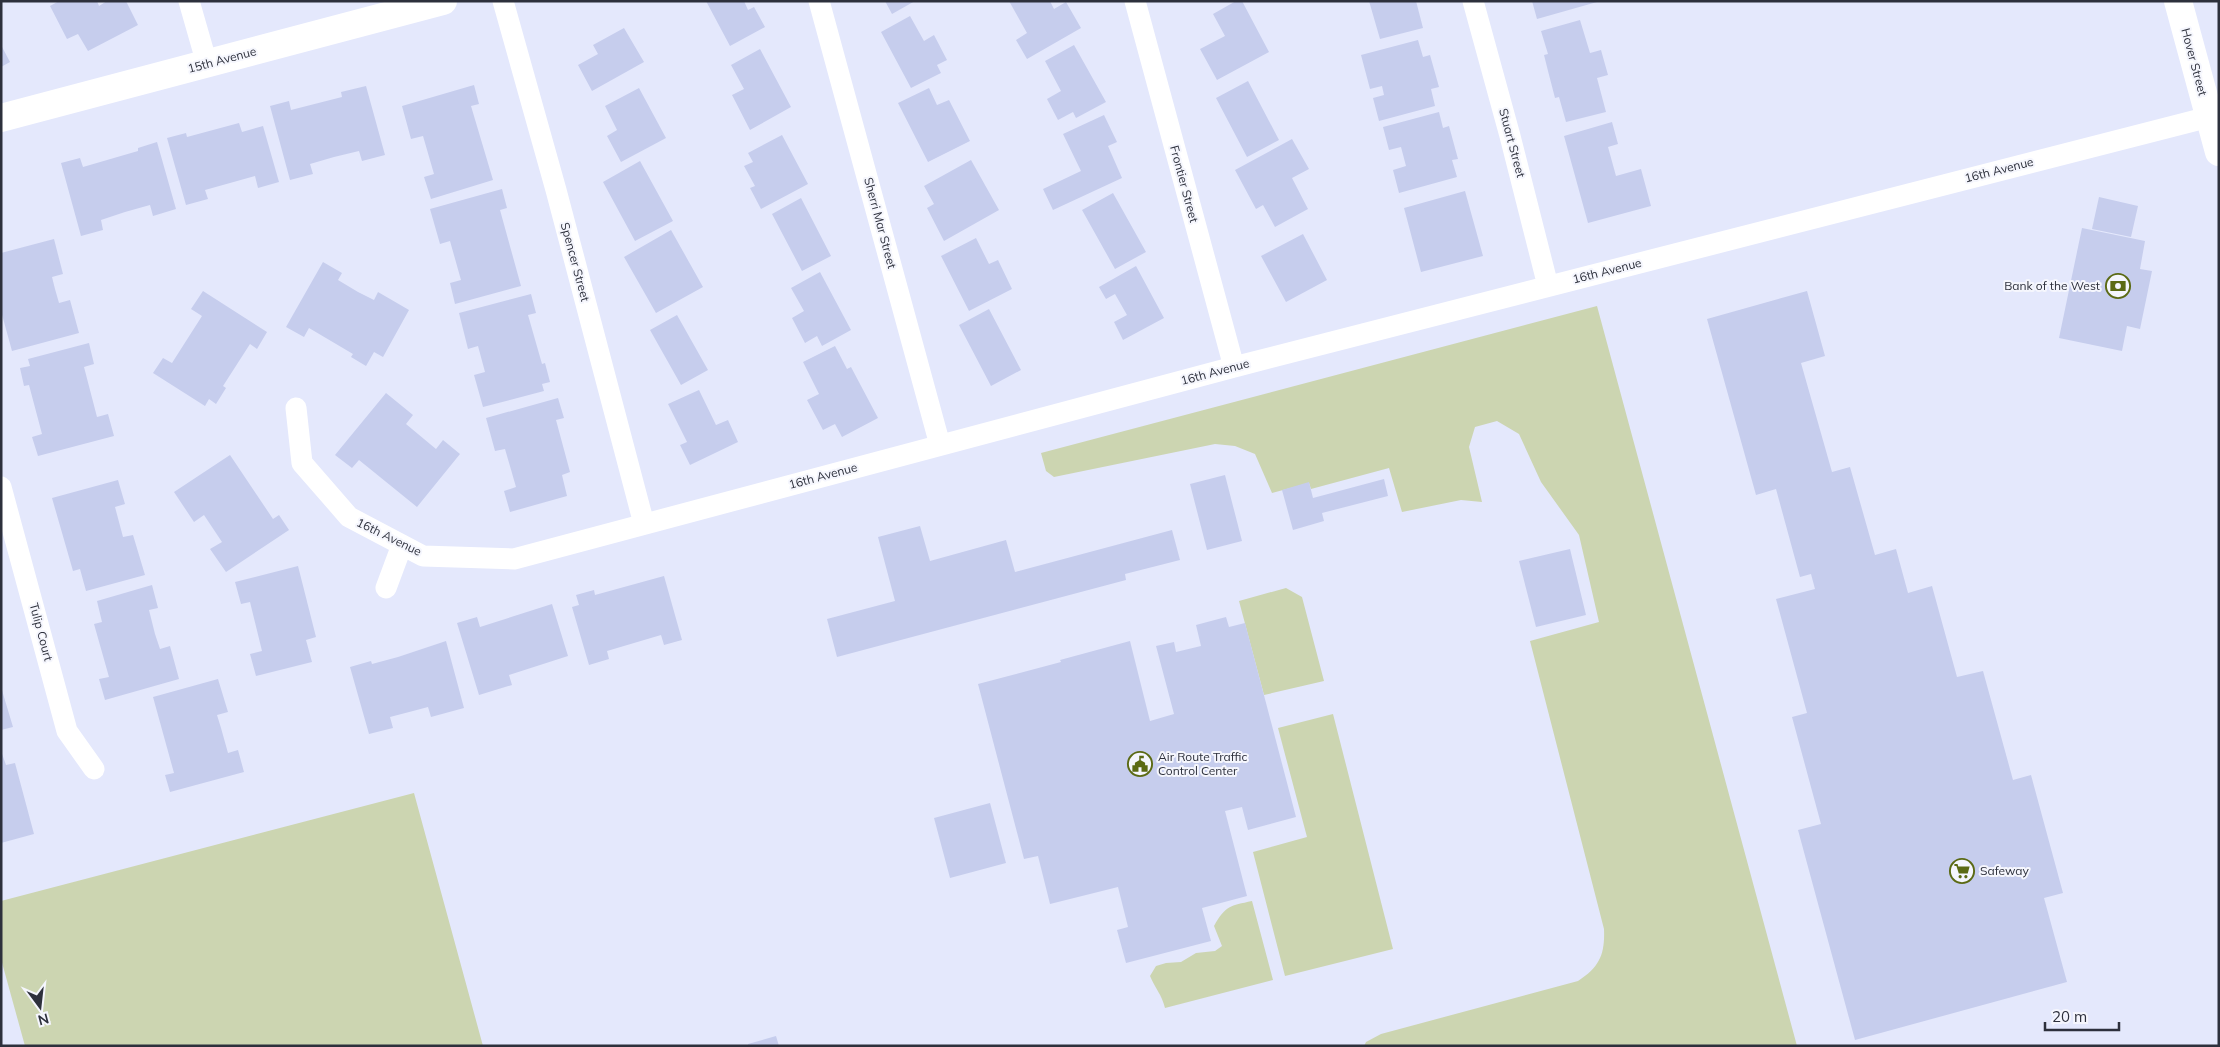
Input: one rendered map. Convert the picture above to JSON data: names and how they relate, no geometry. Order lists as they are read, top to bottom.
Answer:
{
  "streets": {
    "street": [
      "15th Avenue",
      "Hover Street",
      "Stuart Street",
      "16th Avenue",
      "Frontier Street",
      "Sherri Mar Street",
      "Spencer Street",
      "Tulip Court"
    ]
  },
  "crossings": [
    ["Hover Street", "16th Avenue"],
    ["Stuart Street", "16th Avenue"],
    ["16th Avenue", "Frontier Street"],
    ["16th Avenue", "Sherri Mar Street"],
    ["16th Avenue", "Spencer Street"]
  ],
  "places": {
    "bank": ["Bank of the West"],
    "public building": ["Air Route Traffic Control Center"],
    "supermarket": ["Safeway"]
  },
  "scale_bar": "20 m",
  "north": "bottom"
}
